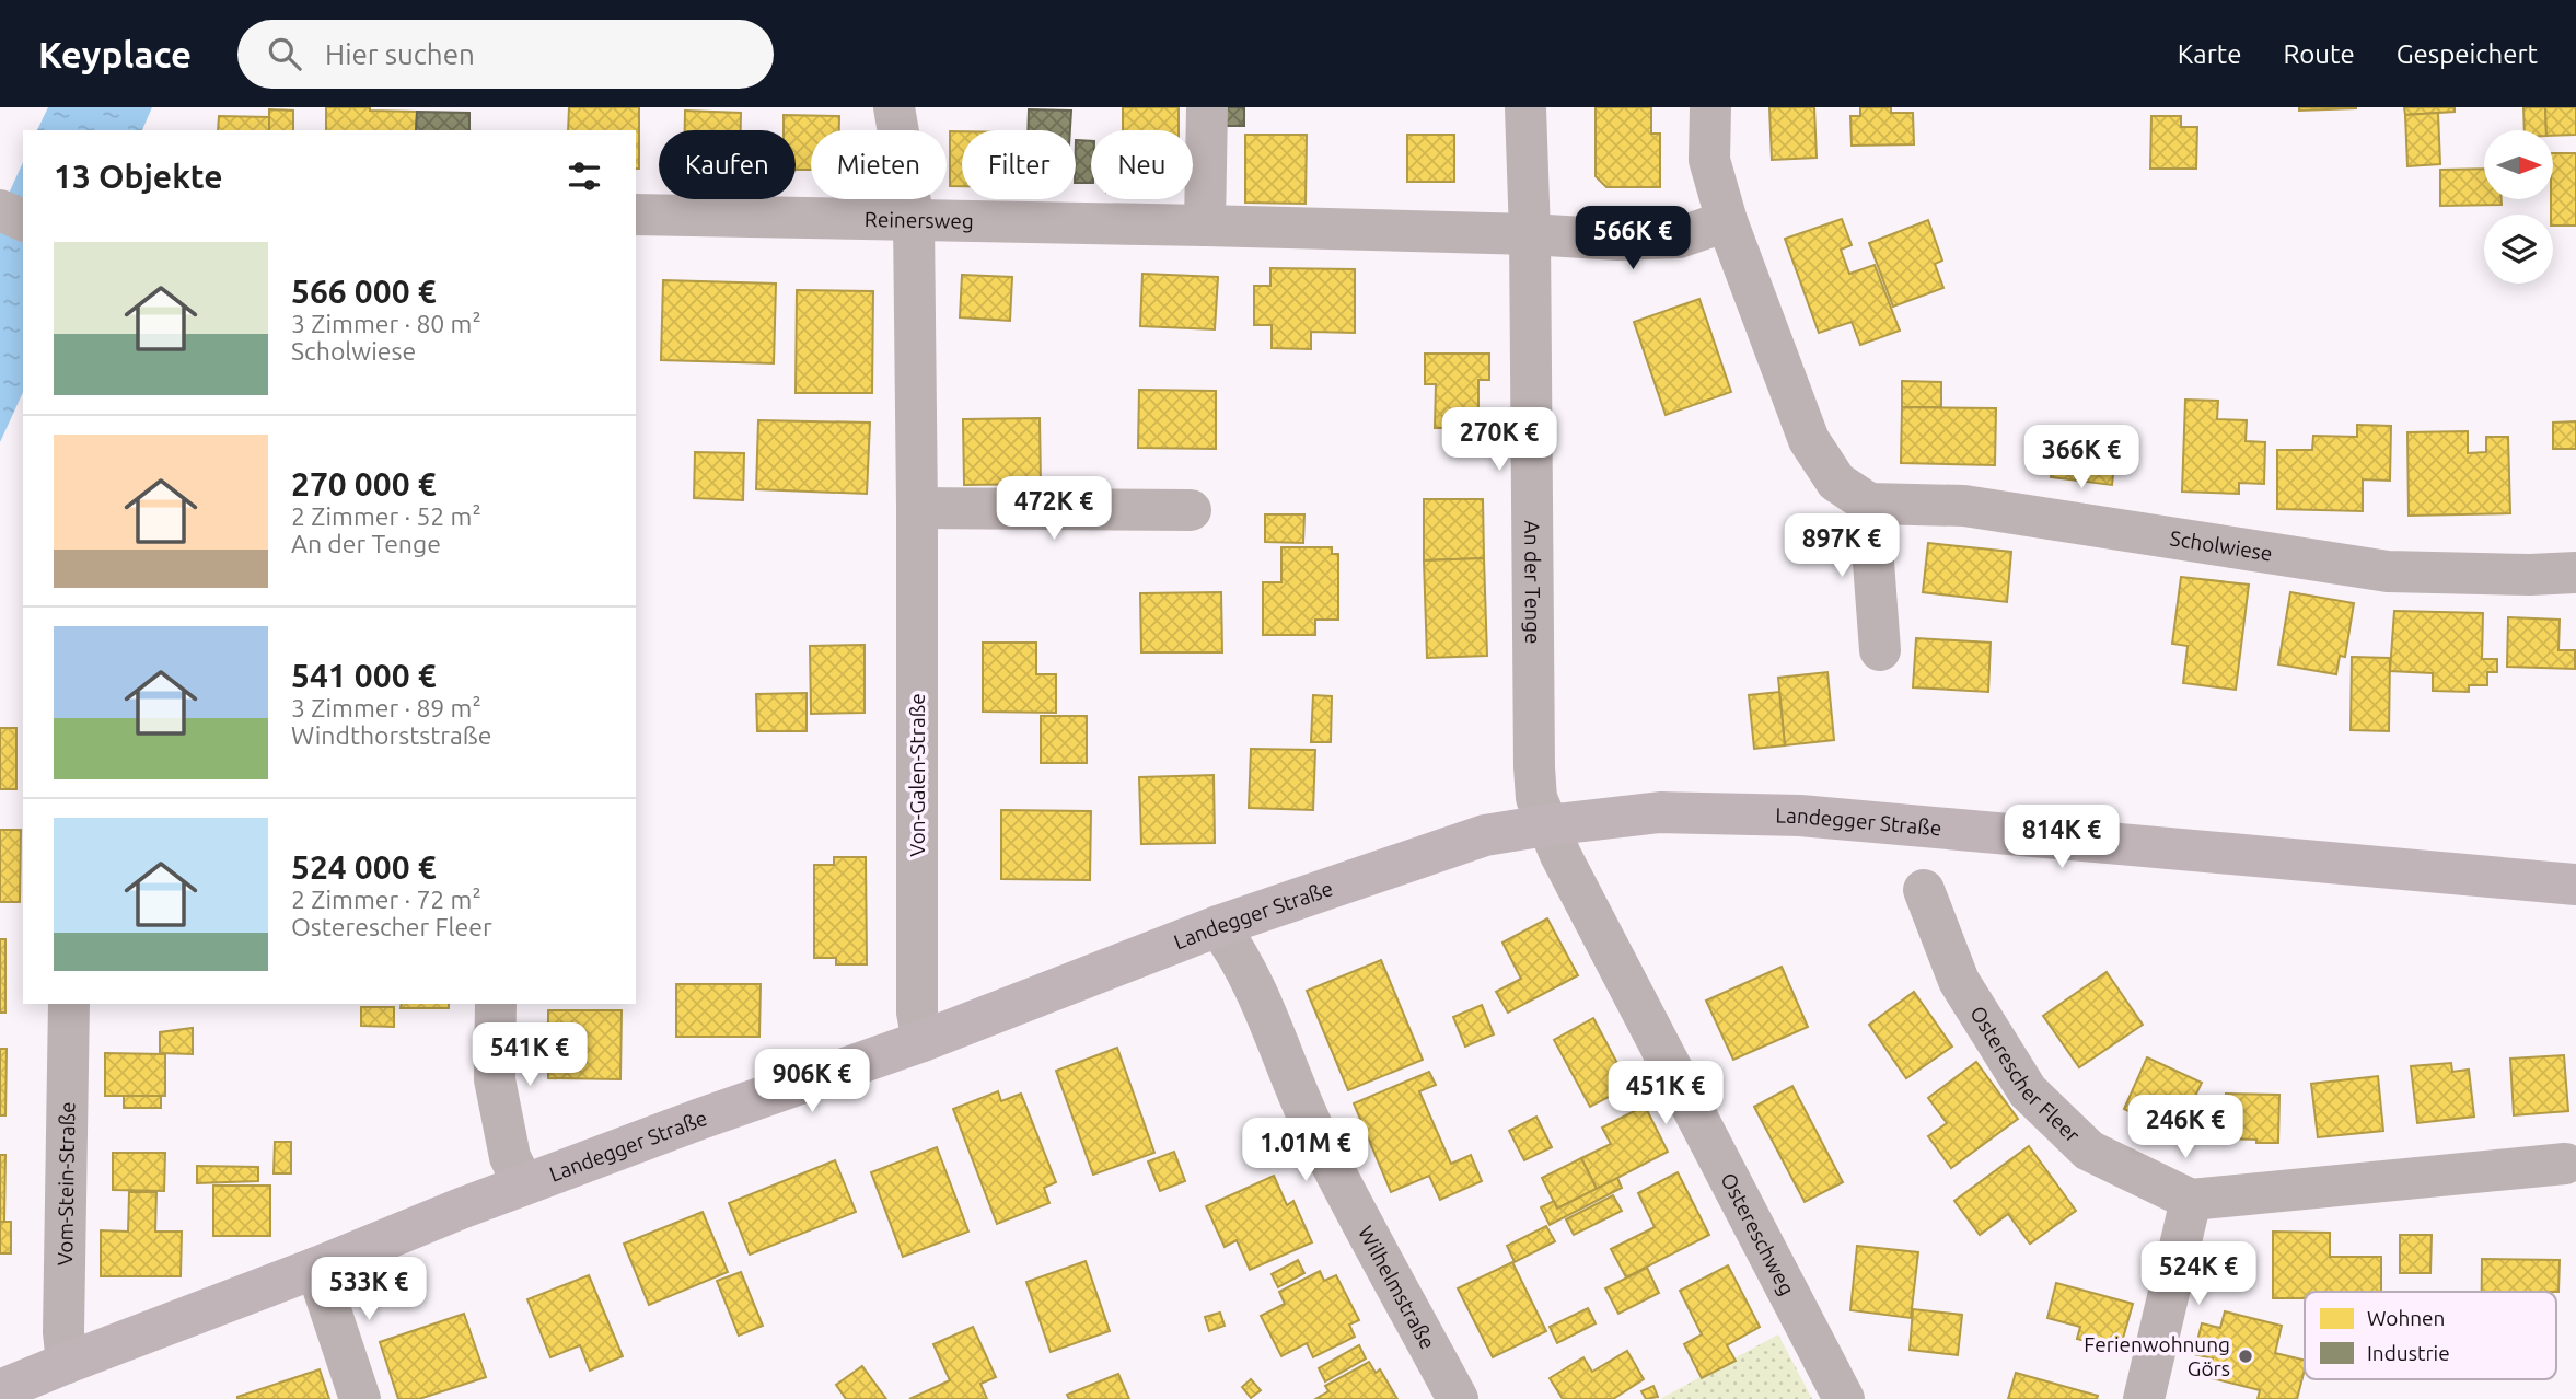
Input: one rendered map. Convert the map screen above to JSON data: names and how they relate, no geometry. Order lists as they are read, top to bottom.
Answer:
{
  "streets": {
    "main road": ["Landegger Straße"],
    "street": [
      "Reinersweg",
      "Scholwiese",
      "An der Tenge",
      "Von-Galen-Straße",
      "Osterescher Fleer",
      "Vom-Stein-Straße",
      "Ostereschweg",
      "Wilhelmstraße"
    ]
  },
  "crossings": [
    ["Reinersweg", "An der Tenge"],
    ["Reinersweg", "Von-Galen-Straße"],
    ["An der Tenge", "Landegger Straße"],
    ["An der Tenge", "Ostereschweg"],
    ["Von-Galen-Straße", "Landegger Straße"],
    ["Landegger Straße", "Vom-Stein-Straße"],
    ["Landegger Straße", "Ostereschweg"],
    ["Landegger Straße", "Wilhelmstraße"]
  ],
  "places": ["Ferienwohnung Görs"],
  "legend": ["Wohnen", "Industrie"],
  "north": "right",
  "page": {
    "header": "Keyplace",
    "search": "Hier suchen",
    "nav": ["Karte", "Route", "Gespeichert"],
    "chip": [
      "Kaufen",
      "Mieten",
      "Filter",
      "Neu"
    ],
    "heading": "13 Objekte",
    "price": [
      "566K €",
      "270K €",
      "366K €",
      "472K €",
      "897K €",
      "814K €",
      "541K €",
      "906K €",
      "451K €",
      "246K €",
      "1.01M €",
      "524K €",
      "533K €"
    ],
    "list": [
      {
        "name": "566 000 €",
        "note": "3 Zimmer · 80 m² · Scholwiese"
      },
      {
        "name": "270 000 €",
        "note": "2 Zimmer · 52 m² · An der Tenge"
      },
      {
        "name": "541 000 €",
        "note": "3 Zimmer · 89 m² · Windthorststraße"
      },
      {
        "name": "524 000 €",
        "note": "2 Zimmer · 72 m² · Osterescher Fleer"
      }
    ]
  }
}
